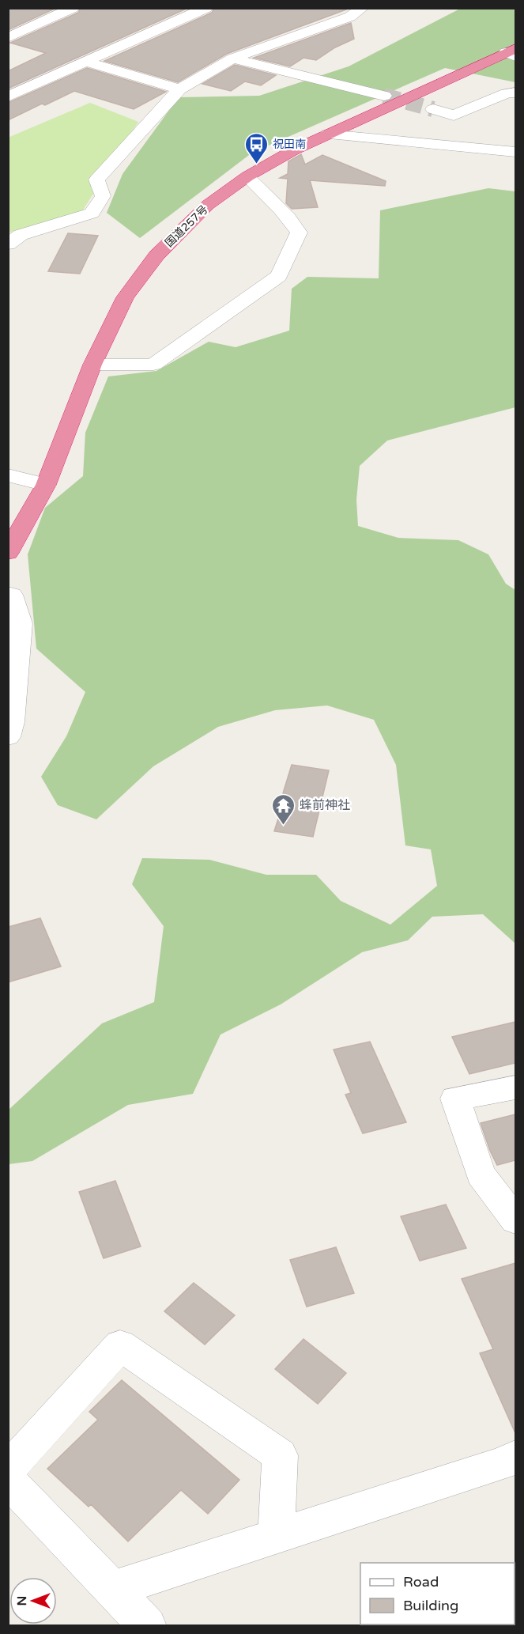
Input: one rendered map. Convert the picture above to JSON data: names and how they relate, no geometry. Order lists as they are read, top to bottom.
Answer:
{
  "streets": {
    "highway": ["国道257号"]
  },
  "places": {
    "bus stop": ["祝田南"],
    "temple": ["蜂前神社"]
  },
  "legend": ["Road", "Building"],
  "north": "left"
}
